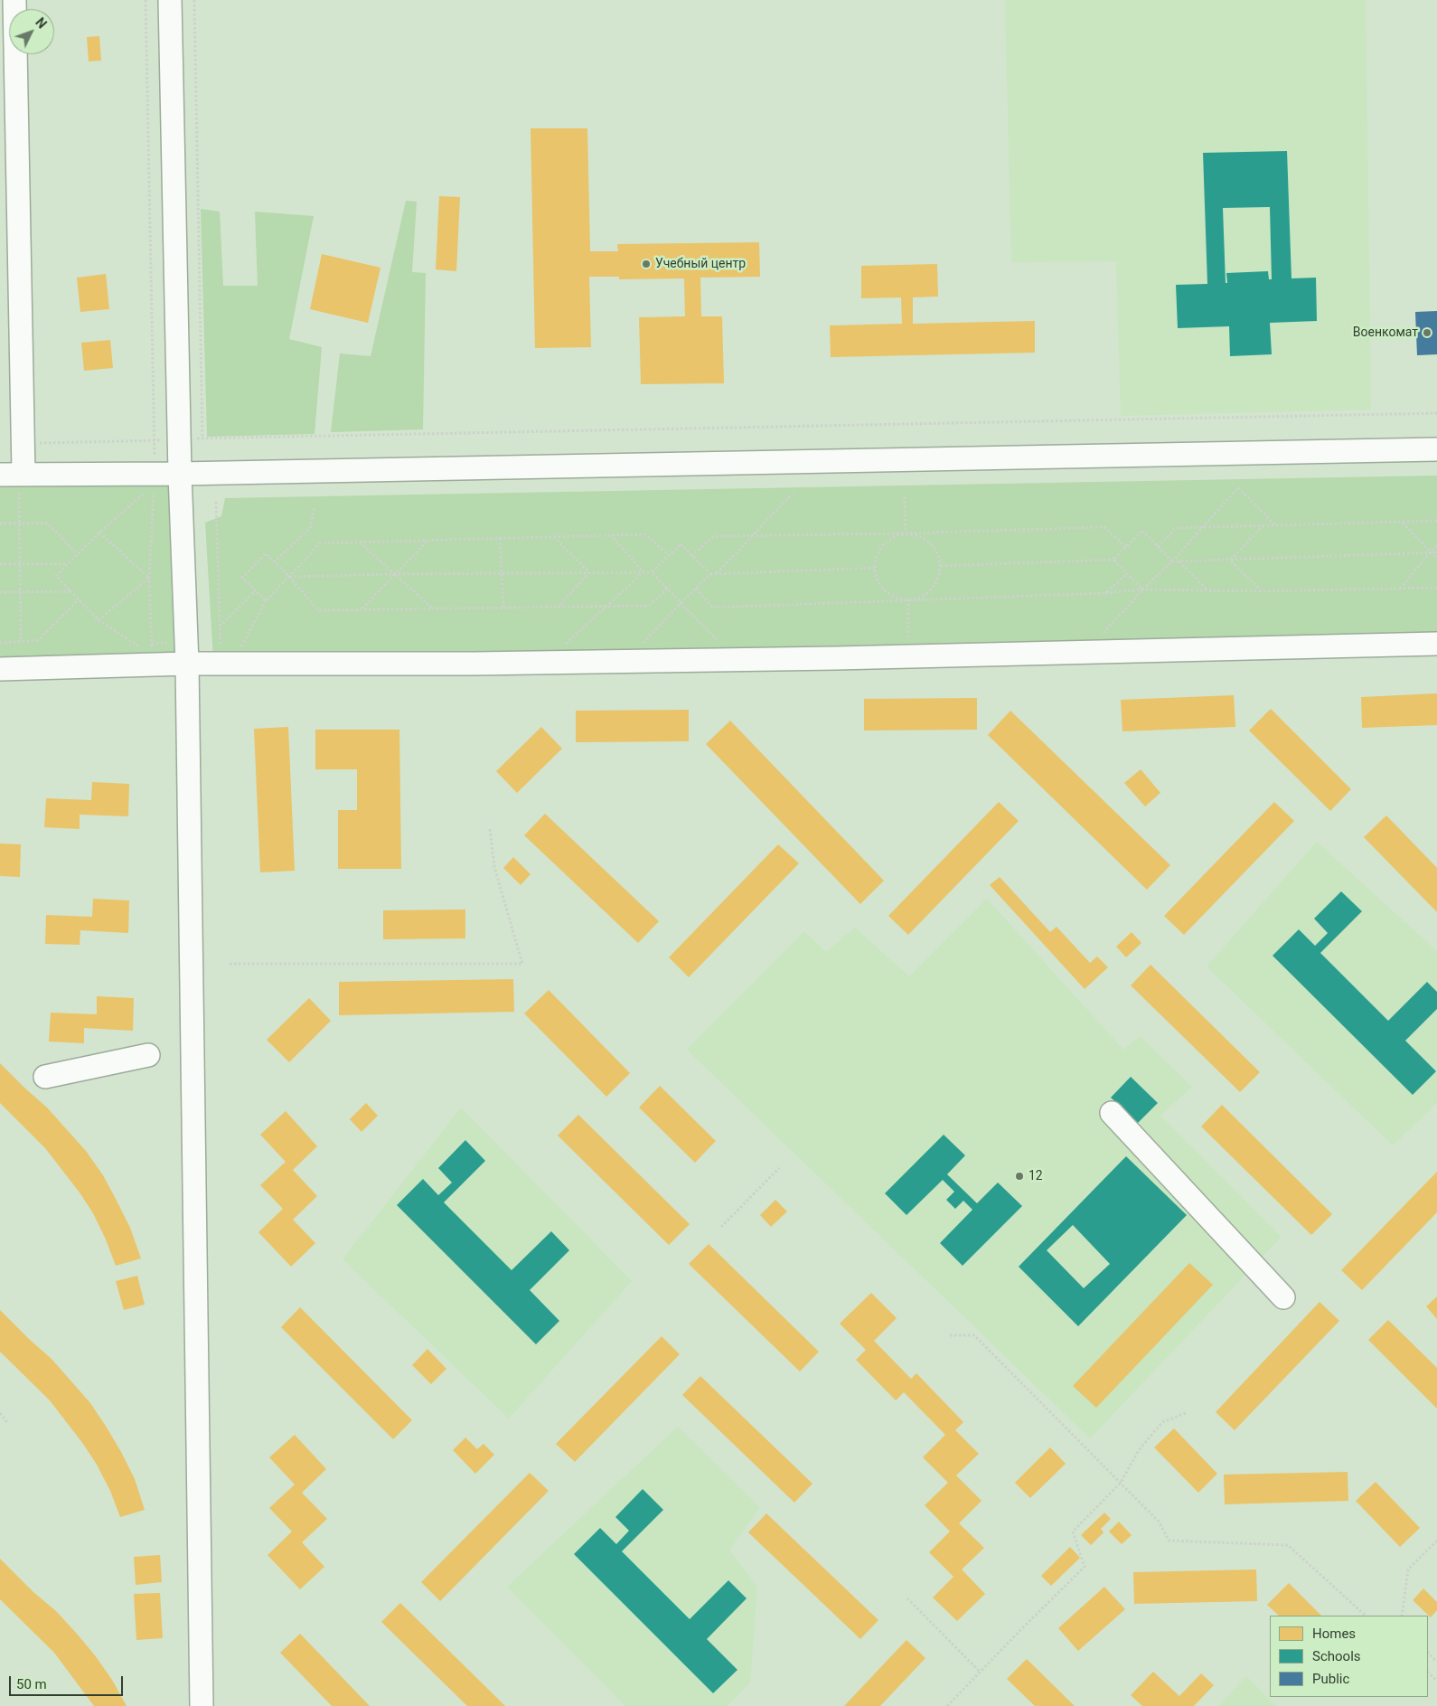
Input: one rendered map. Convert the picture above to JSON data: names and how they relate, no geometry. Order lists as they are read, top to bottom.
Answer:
{
  "places": ["Учебный центр", "Военкомат", "12"],
  "legend": ["Homes", "Schools", "Public"],
  "scale_bar": "50 m",
  "north": "top right"
}
